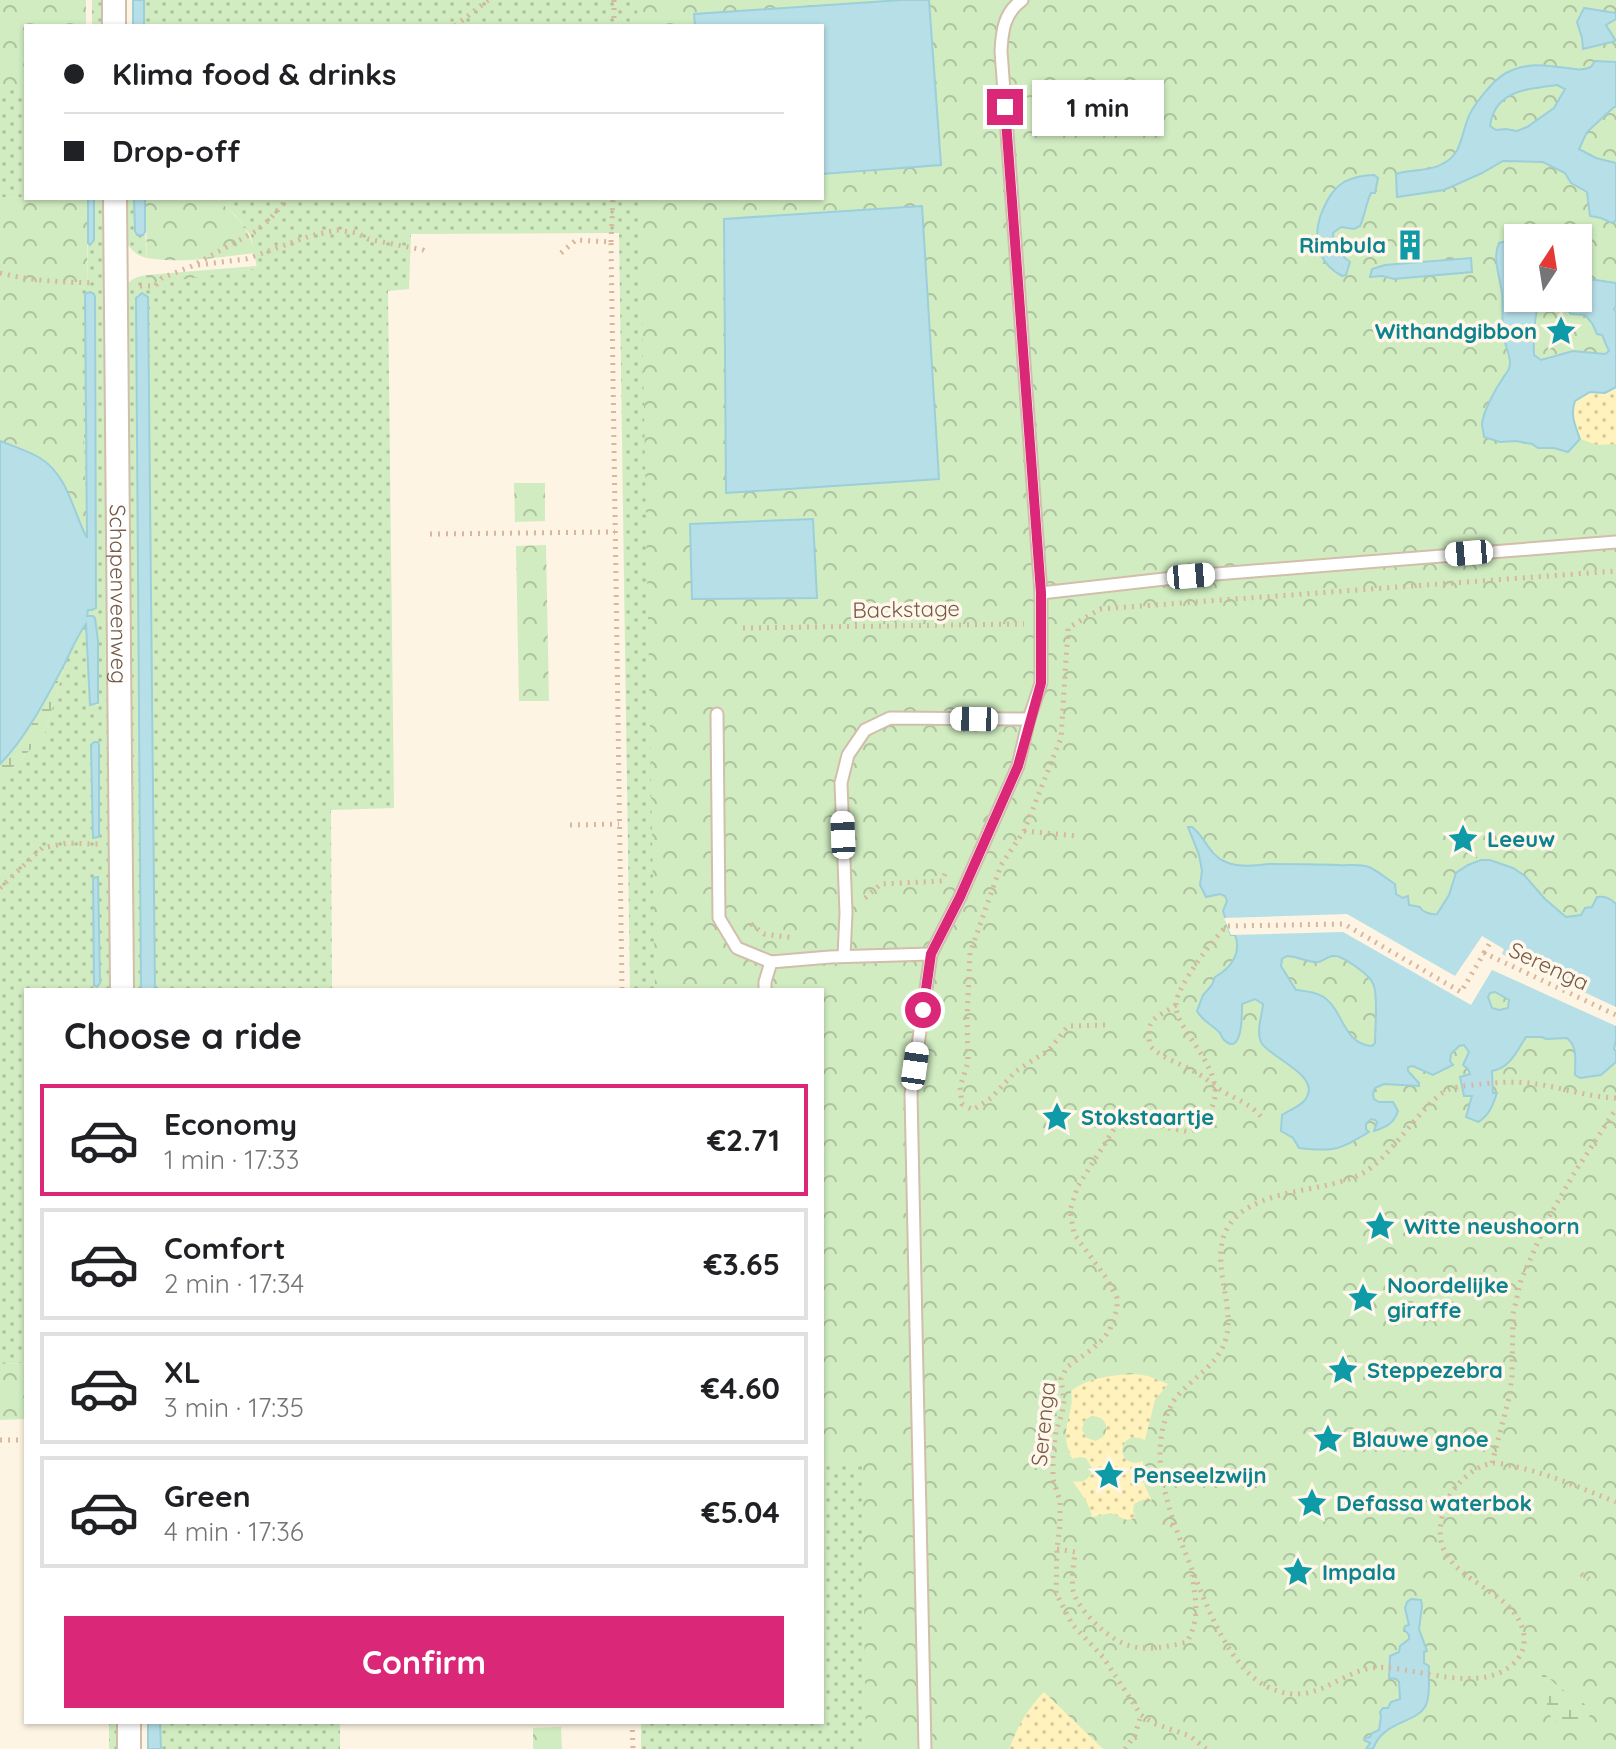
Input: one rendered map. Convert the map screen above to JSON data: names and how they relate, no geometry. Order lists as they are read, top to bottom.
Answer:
{
  "streets": {
    "street": ["Schapenveenweg"],
    "path": ["Backstage", "Serenga"]
  },
  "places": {
    "building": ["Rimbula"],
    "place": [
      "Withandgibbon",
      "Leeuw",
      "Stokstaartje",
      "Witte neushoorn",
      "Noordelijke giraffe",
      "Steppezebra",
      "Blauwe gnoe",
      "Penseelzwijn",
      "Defassa waterbok",
      "Impala"
    ]
  },
  "north": "top",
  "page": {
    "banner": ["Klima food & drinks", "Drop-off"],
    "bubble": "1 min",
    "heading": "Choose a ride",
    "list": [
      {
        "name": "Economy",
        "note": "1 min · 17:33",
        "value": "€2.71"
      },
      {
        "name": "Comfort",
        "note": "2 min · 17:34",
        "value": "€3.65"
      },
      {
        "name": "XL",
        "note": "3 min · 17:35",
        "value": "€4.60"
      },
      {
        "name": "Green",
        "note": "4 min · 17:36",
        "value": "€5.04"
      }
    ],
    "buttons": "Confirm"
  }
}
